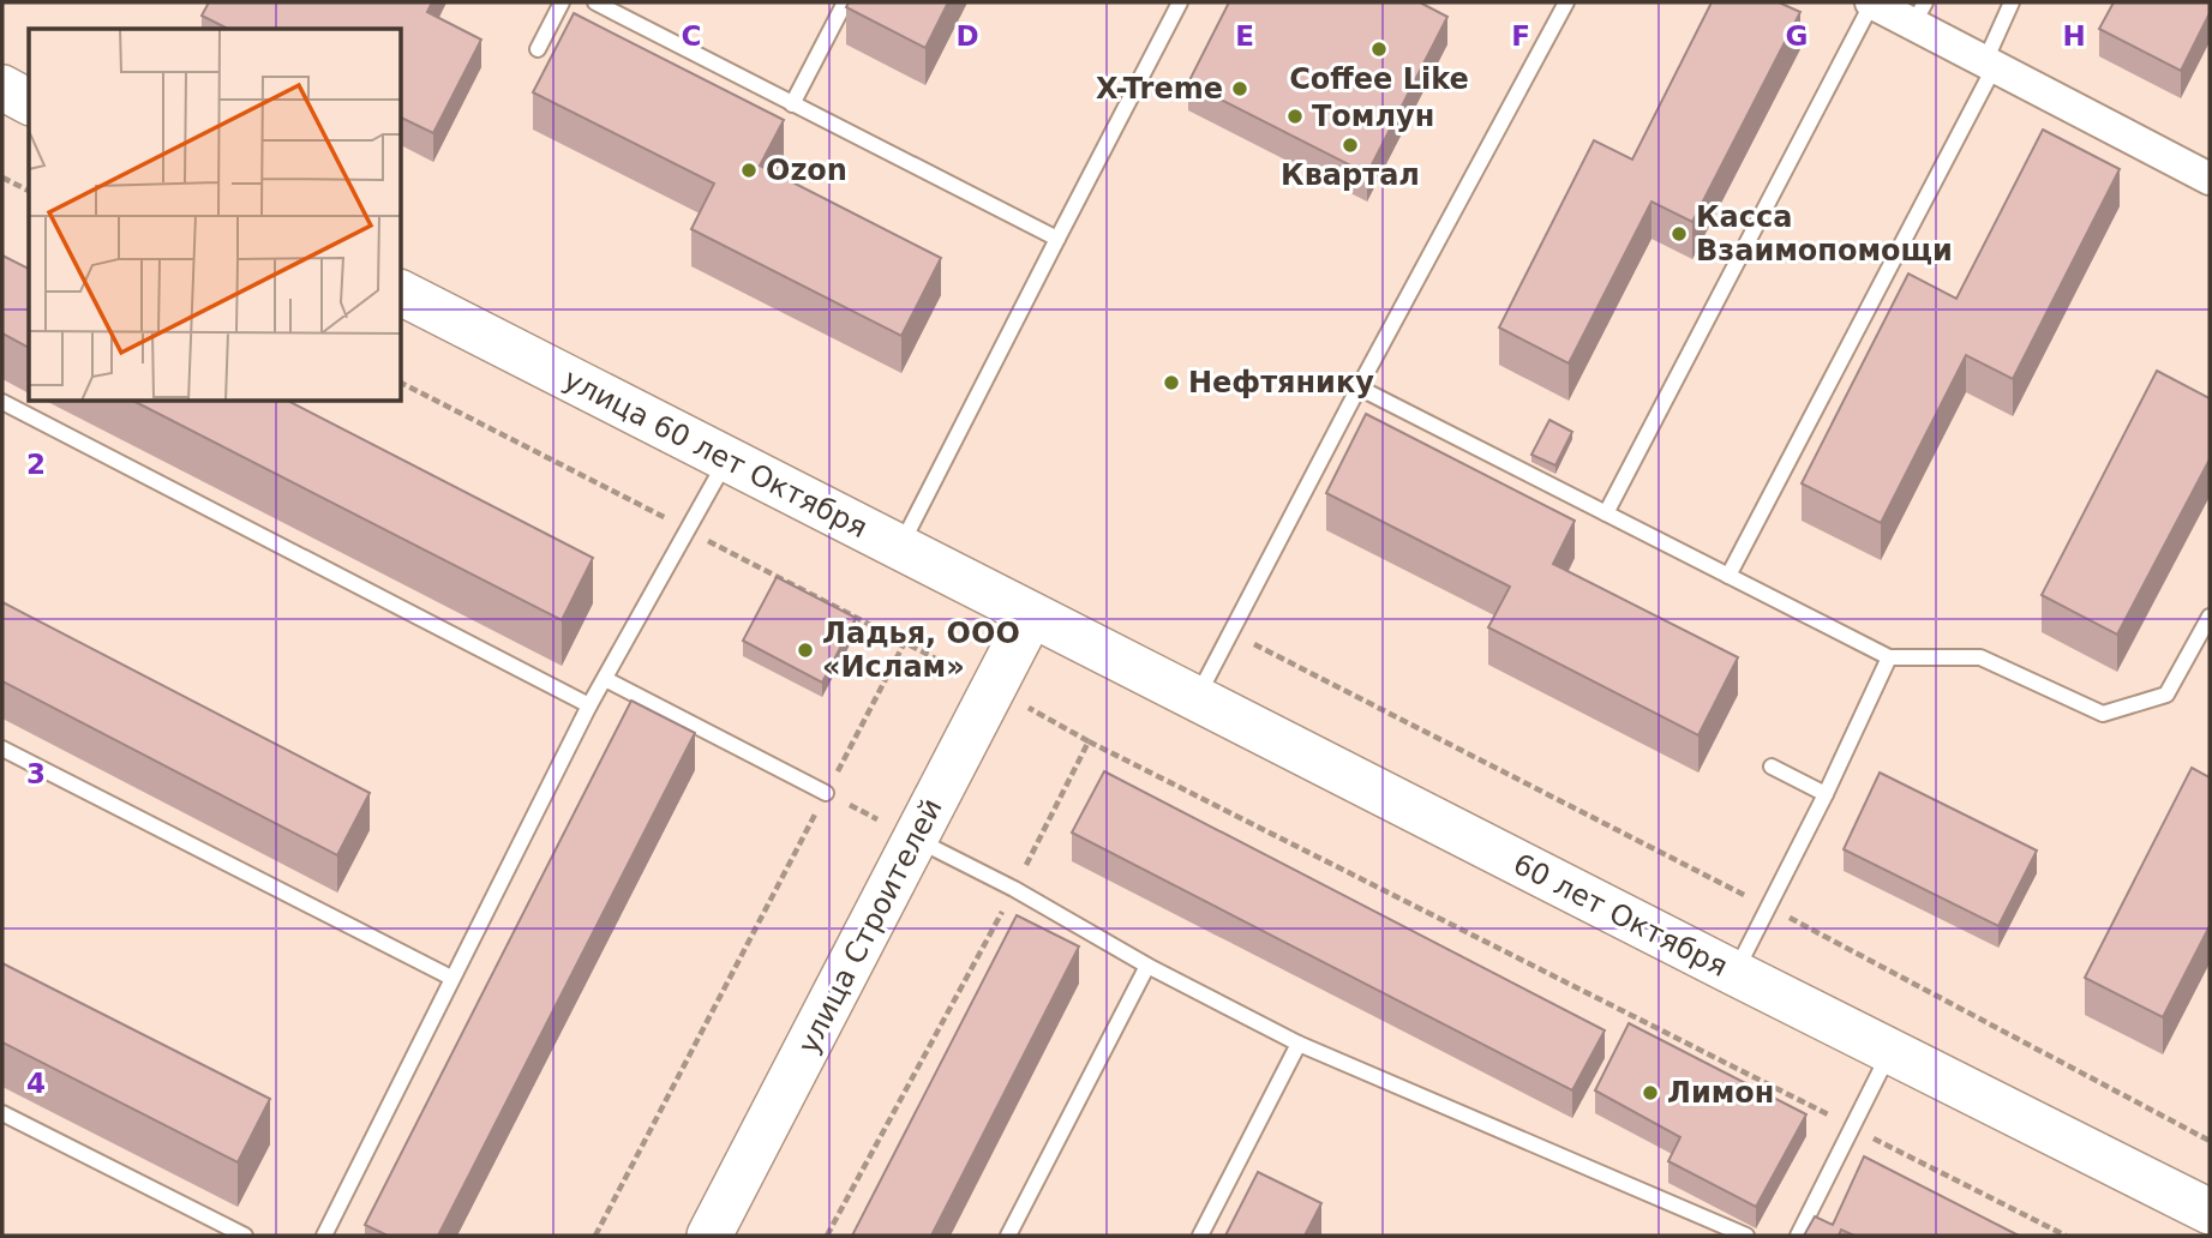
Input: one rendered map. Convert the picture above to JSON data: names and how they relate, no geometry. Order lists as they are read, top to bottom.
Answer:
{
  "streets": {
    "main road": ["улица 60 лет Октября", "60 лет Октября", "улица Строителей"]
  },
  "crossings": [
    ["улица 60 лет Октября", "60 лет Октября"],
    ["улица 60 лет Октября", "улица Строителей"],
    ["60 лет Октября", "улица Строителей"]
  ],
  "places": [
    "Coffee Like",
    "X-Treme",
    "Томлун",
    "Квартал",
    "Ozon",
    "Касса Взаимопомощи",
    "Нефтянику",
    "Ладья, ООО «Ислам»",
    "Лимон"
  ],
  "grid": {
    "columns": [
      "C",
      "D",
      "E",
      "F",
      "G",
      "H"
    ],
    "rows": ["2", "3", "4"]
  }
}
